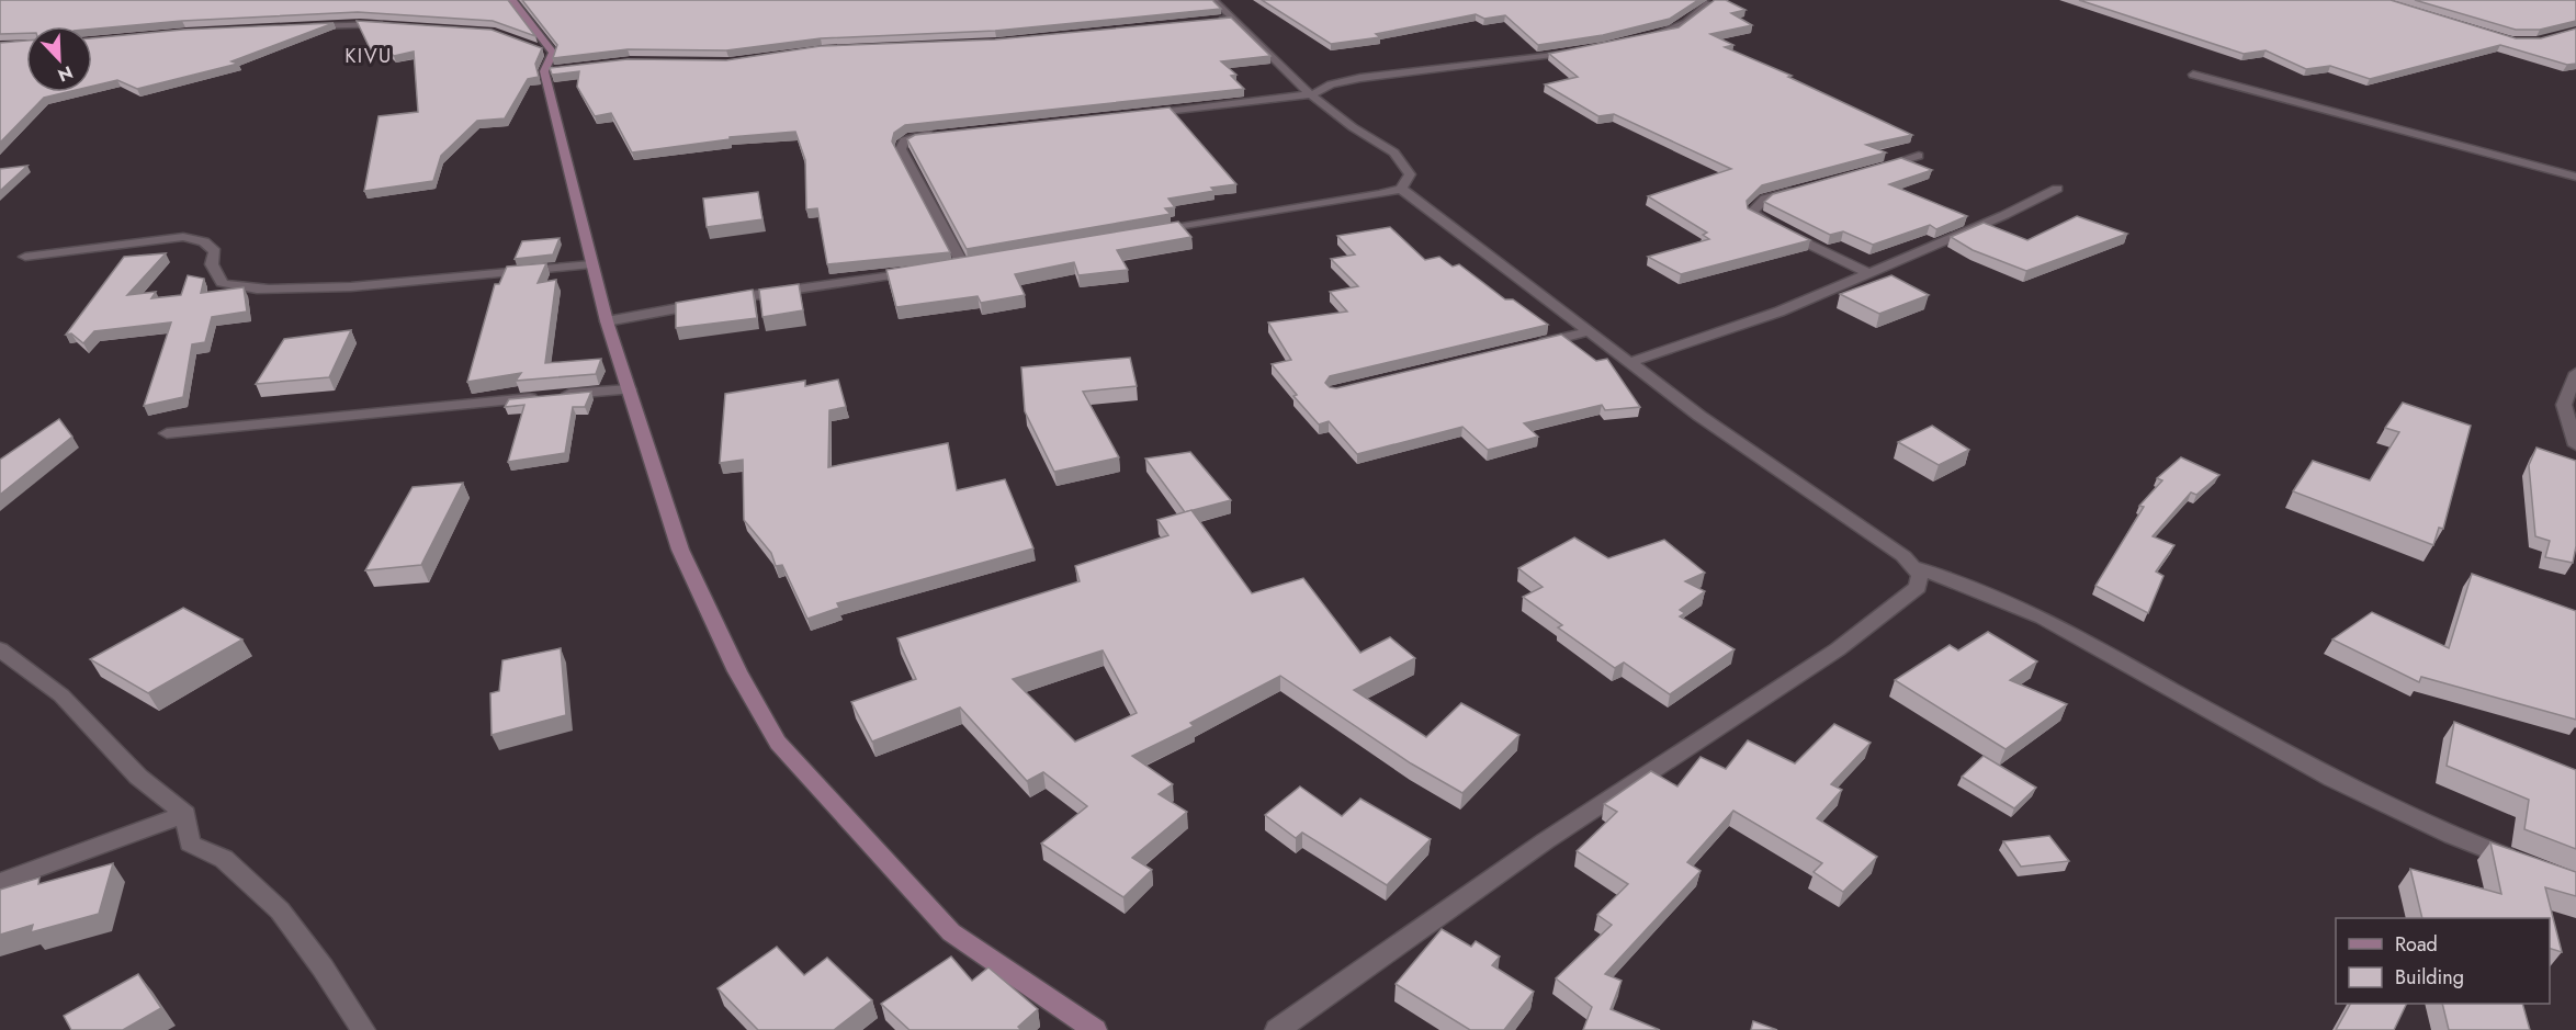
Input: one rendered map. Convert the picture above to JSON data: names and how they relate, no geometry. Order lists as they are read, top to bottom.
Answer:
{
  "districts": ["KIVU"],
  "legend": ["Road", "Building"],
  "north": "bottom right"
}
